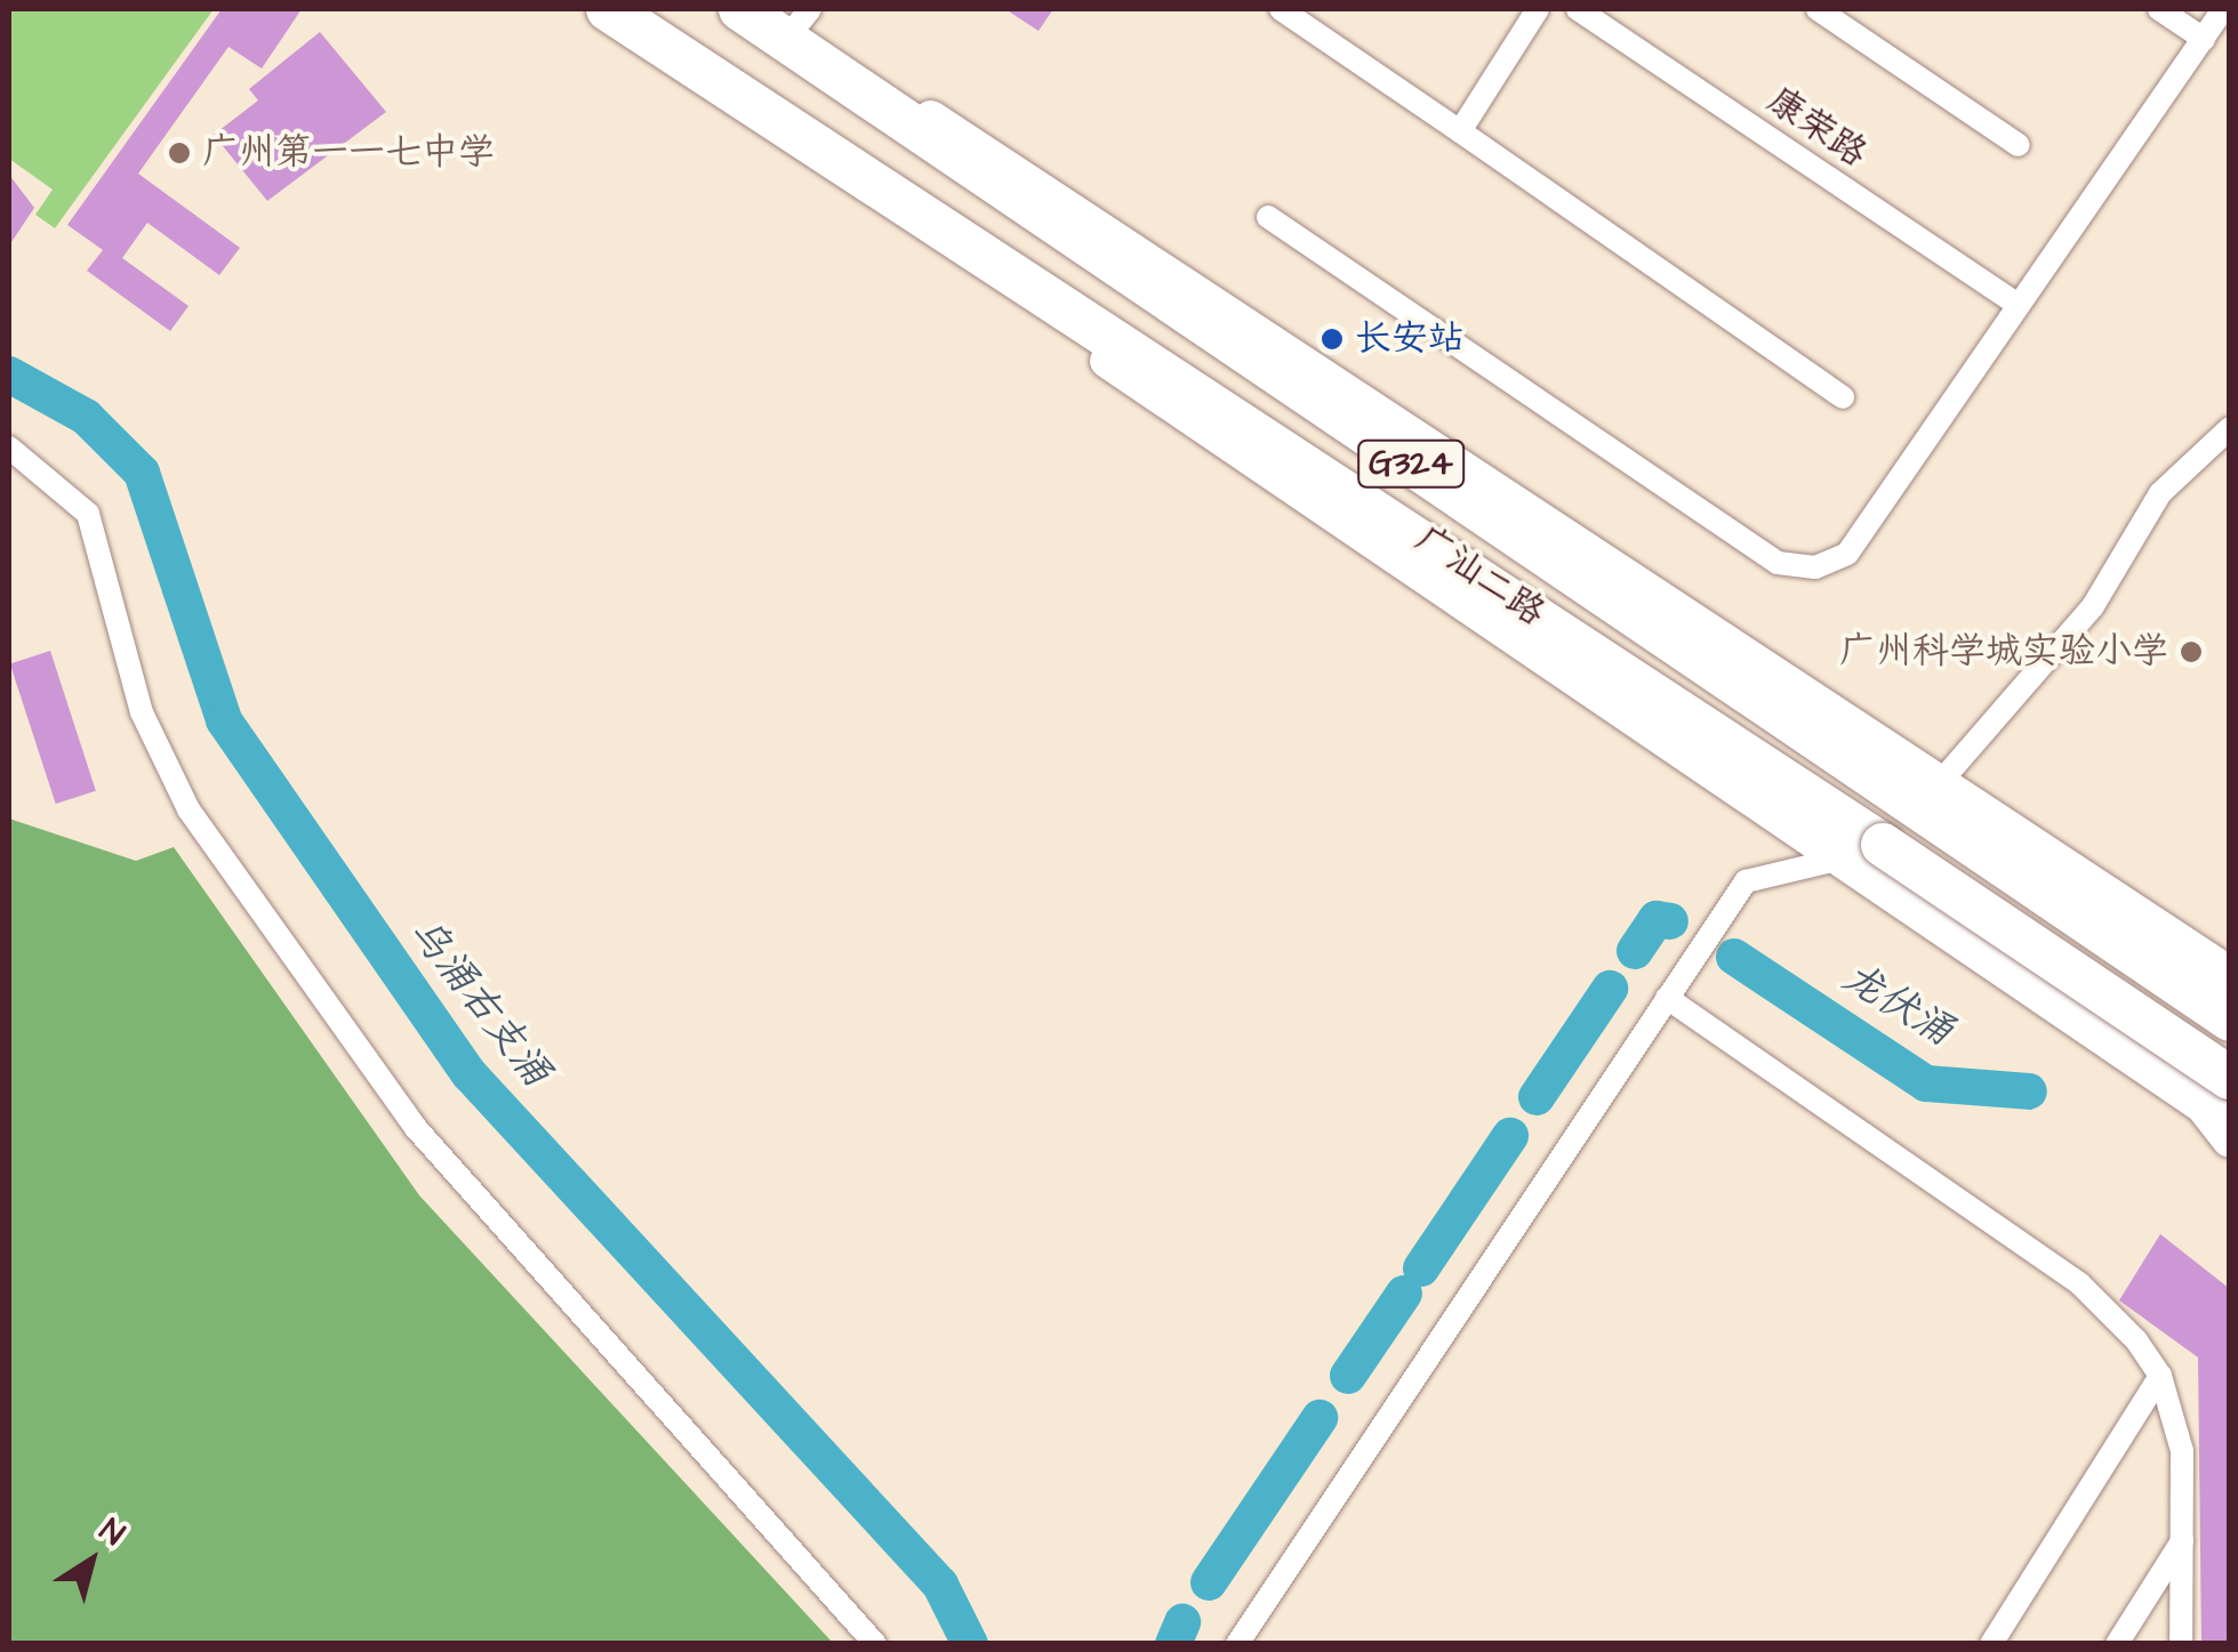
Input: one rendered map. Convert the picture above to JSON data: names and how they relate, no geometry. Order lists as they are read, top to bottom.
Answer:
{
  "streets": {
    "highway": ["G324", "广汕二路"],
    "street": ["康荣路"]
  },
  "water": ["乌涌右支涌", "龙伏涌"],
  "places": ["广州第一一七中学", "长安站", "广州科学城实验小学"],
  "north": "top right"
}
